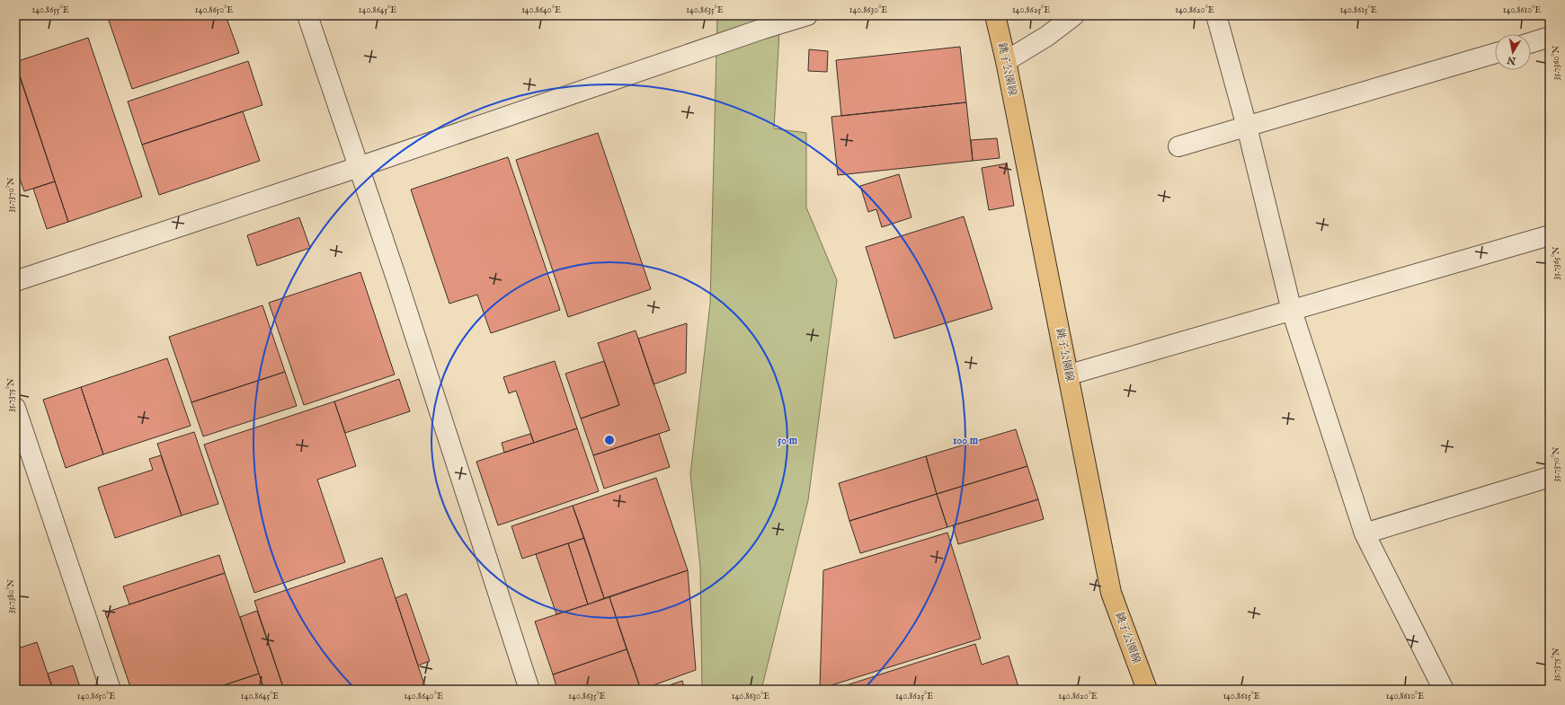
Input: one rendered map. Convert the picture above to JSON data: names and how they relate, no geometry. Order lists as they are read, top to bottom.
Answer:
{
  "streets": {
    "main road": ["銚子公園線"]
  },
  "north": "bottom",
  "coordinates": [
    "140.8655°E",
    "140.8650°E",
    "140.8645°E",
    "140.8640°E",
    "140.8635°E",
    "140.8630°E",
    "140.8625°E",
    "140.8620°E",
    "140.8615°E",
    "140.8610°E",
    "35.7360°N",
    "35.7370°N",
    "35.7365°N",
    "35.7375°N",
    "35.7380°N"
  ],
  "rings": ["50 m", "100 m"]
}
